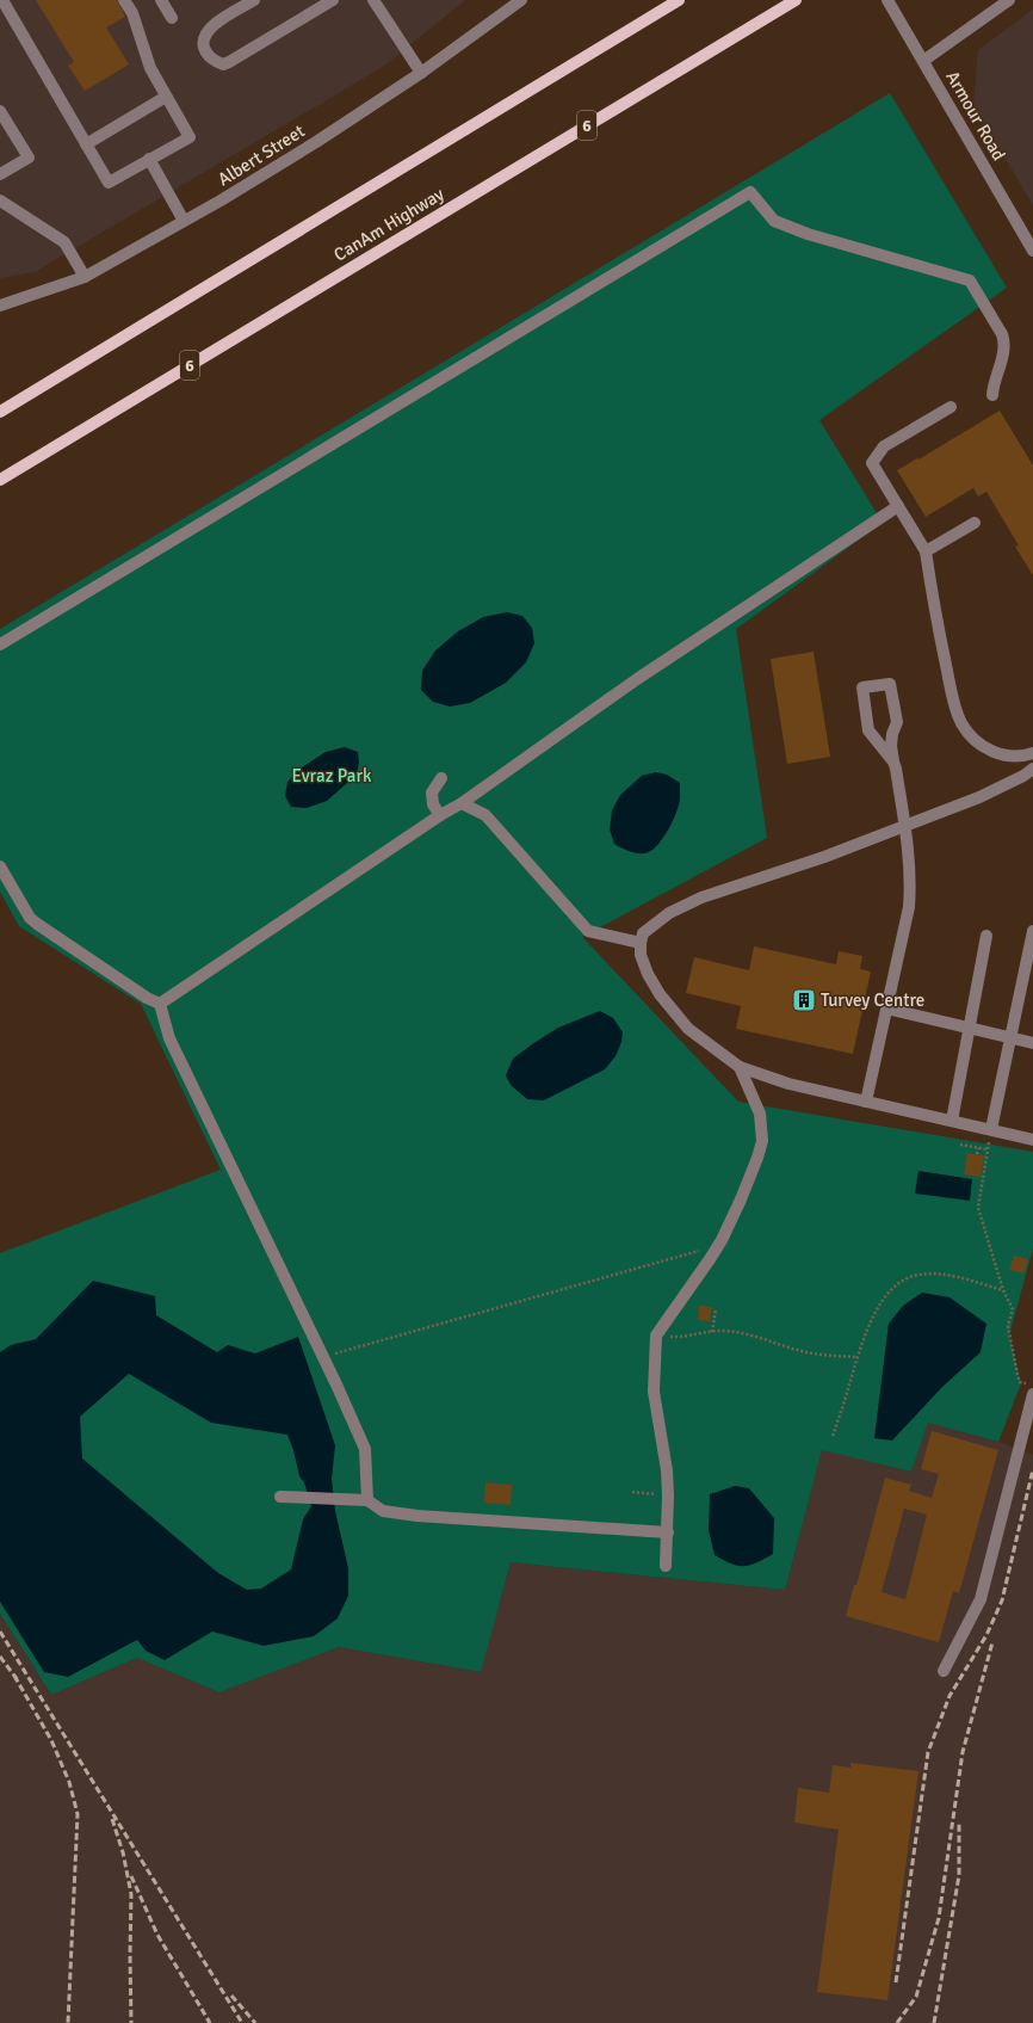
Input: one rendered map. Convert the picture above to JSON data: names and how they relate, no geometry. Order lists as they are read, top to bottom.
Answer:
{
  "streets": {
    "main road": ["6", "CanAm Highway"],
    "street": ["Armour Road", "Albert Street"]
  },
  "parks": ["Evraz Park"],
  "places": {
    "building": ["Turvey Centre"]
  }
}
